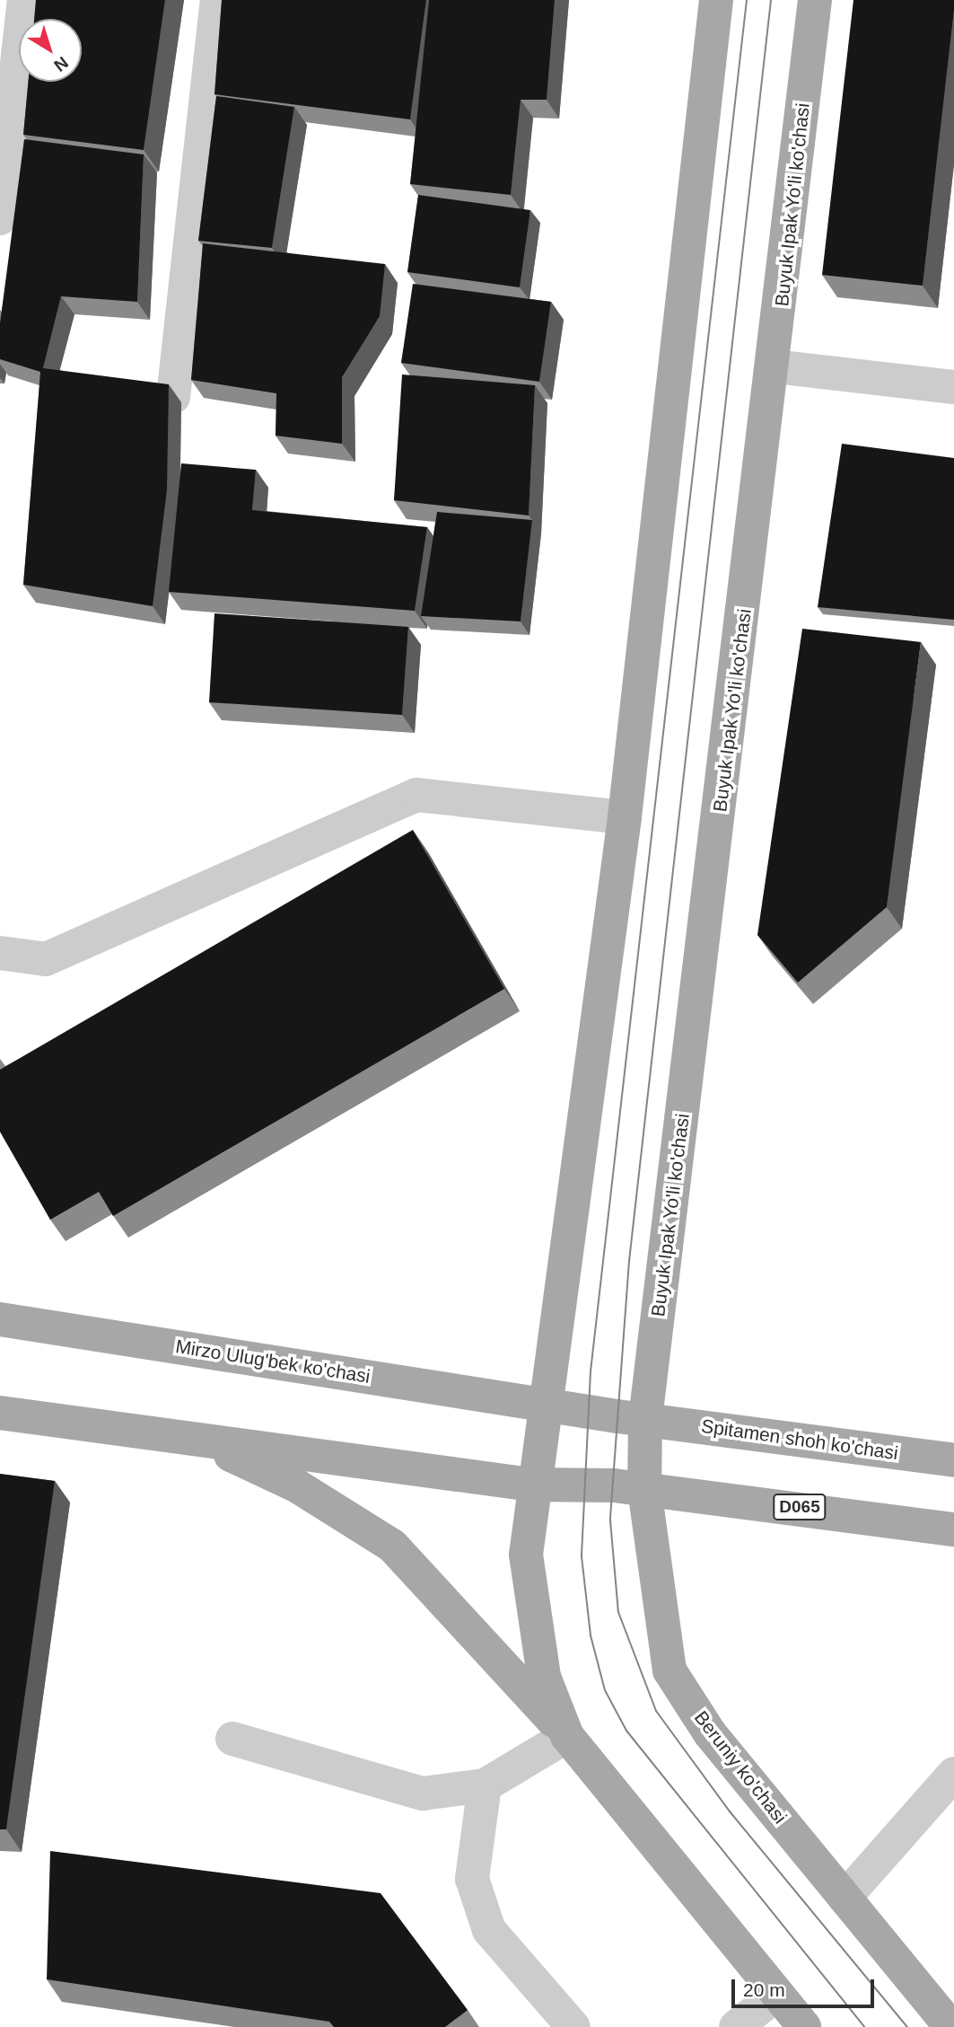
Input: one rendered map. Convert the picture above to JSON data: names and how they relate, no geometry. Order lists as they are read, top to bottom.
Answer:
{
  "streets": {
    "main road": [
      "Buyuk Ipak Yo'li ko'chasi",
      "Mirzo Ulug'bek ko'chasi",
      "Spitamen shoh ko'chasi",
      "D065",
      "Beruniy ko'chasi"
    ]
  },
  "crossings": [
    ["Buyuk Ipak Yo'li ko'chasi", "Mirzo Ulug'bek ko'chasi"],
    ["Buyuk Ipak Yo'li ko'chasi", "Spitamen shoh ko'chasi"],
    ["Buyuk Ipak Yo'li ko'chasi", "Beruniy ko'chasi"],
    ["Mirzo Ulug'bek ko'chasi", "Spitamen shoh ko'chasi"],
    ["Mirzo Ulug'bek ko'chasi", "Beruniy ko'chasi"],
    ["Spitamen shoh ko'chasi", "Beruniy ko'chasi"],
    ["D065", "Beruniy ko'chasi"]
  ],
  "scale_bar": "20 m",
  "north": "bottom right"
}
